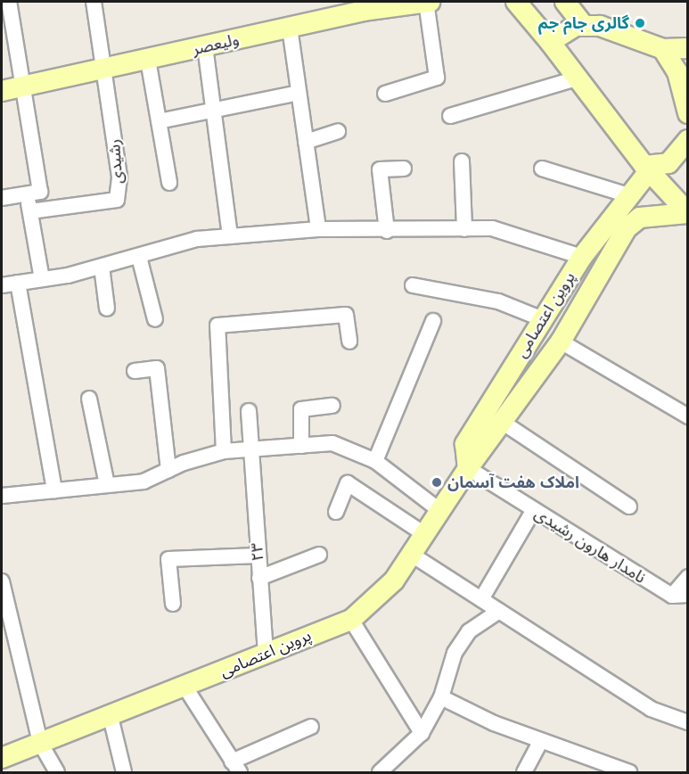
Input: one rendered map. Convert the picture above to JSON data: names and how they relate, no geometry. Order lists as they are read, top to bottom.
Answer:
{
  "streets": {
    "street": [
      "ولیعصر",
      "رشیدی",
      "پروین اعتصامی",
      "نامدار هارون رشیدی",
      "۲۳"
    ]
  },
  "crossings": [
    ["ولیعصر", "رشیدی"],
    ["پروین اعتصامی", "نامدار هارون رشیدی"],
    ["پروین اعتصامی", "۲۳"]
  ],
  "places": ["گالری جام جم", "املاک هفت آسمان"]
}
